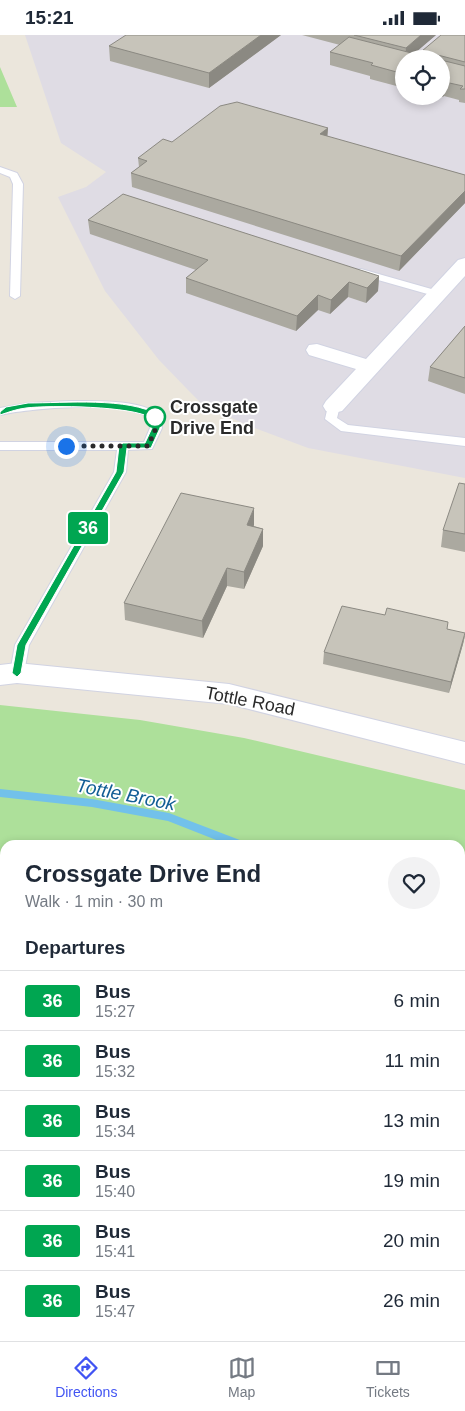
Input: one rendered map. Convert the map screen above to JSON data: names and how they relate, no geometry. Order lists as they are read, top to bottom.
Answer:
{
  "streets": {
    "street": ["Tottle Road"]
  },
  "water": ["Tottle Brook"],
  "places": ["Crossgate Drive End"],
  "lines": ["bus line 36"],
  "page": {
    "status": "15:21",
    "on_map": "36",
    "heading": [
      ["Crossgate Drive End", "Walk · 1 min · 30 m"],
      "Departures"
    ],
    "list": [
      {
        "mark": "36",
        "name": "Bus",
        "note": "15:27",
        "value": "6 min"
      },
      {
        "mark": "36",
        "name": "Bus",
        "note": "15:32",
        "value": "11 min"
      },
      {
        "mark": "36",
        "name": "Bus",
        "note": "15:34",
        "value": "13 min"
      },
      {
        "mark": "36",
        "name": "Bus",
        "note": "15:40",
        "value": "19 min"
      },
      {
        "mark": "36",
        "name": "Bus",
        "note": "15:41",
        "value": "20 min"
      },
      {
        "mark": "36",
        "name": "Bus",
        "note": "15:47",
        "value": "26 min"
      }
    ],
    "tabs": ["Directions", "Map", "Tickets"]
  }
}
